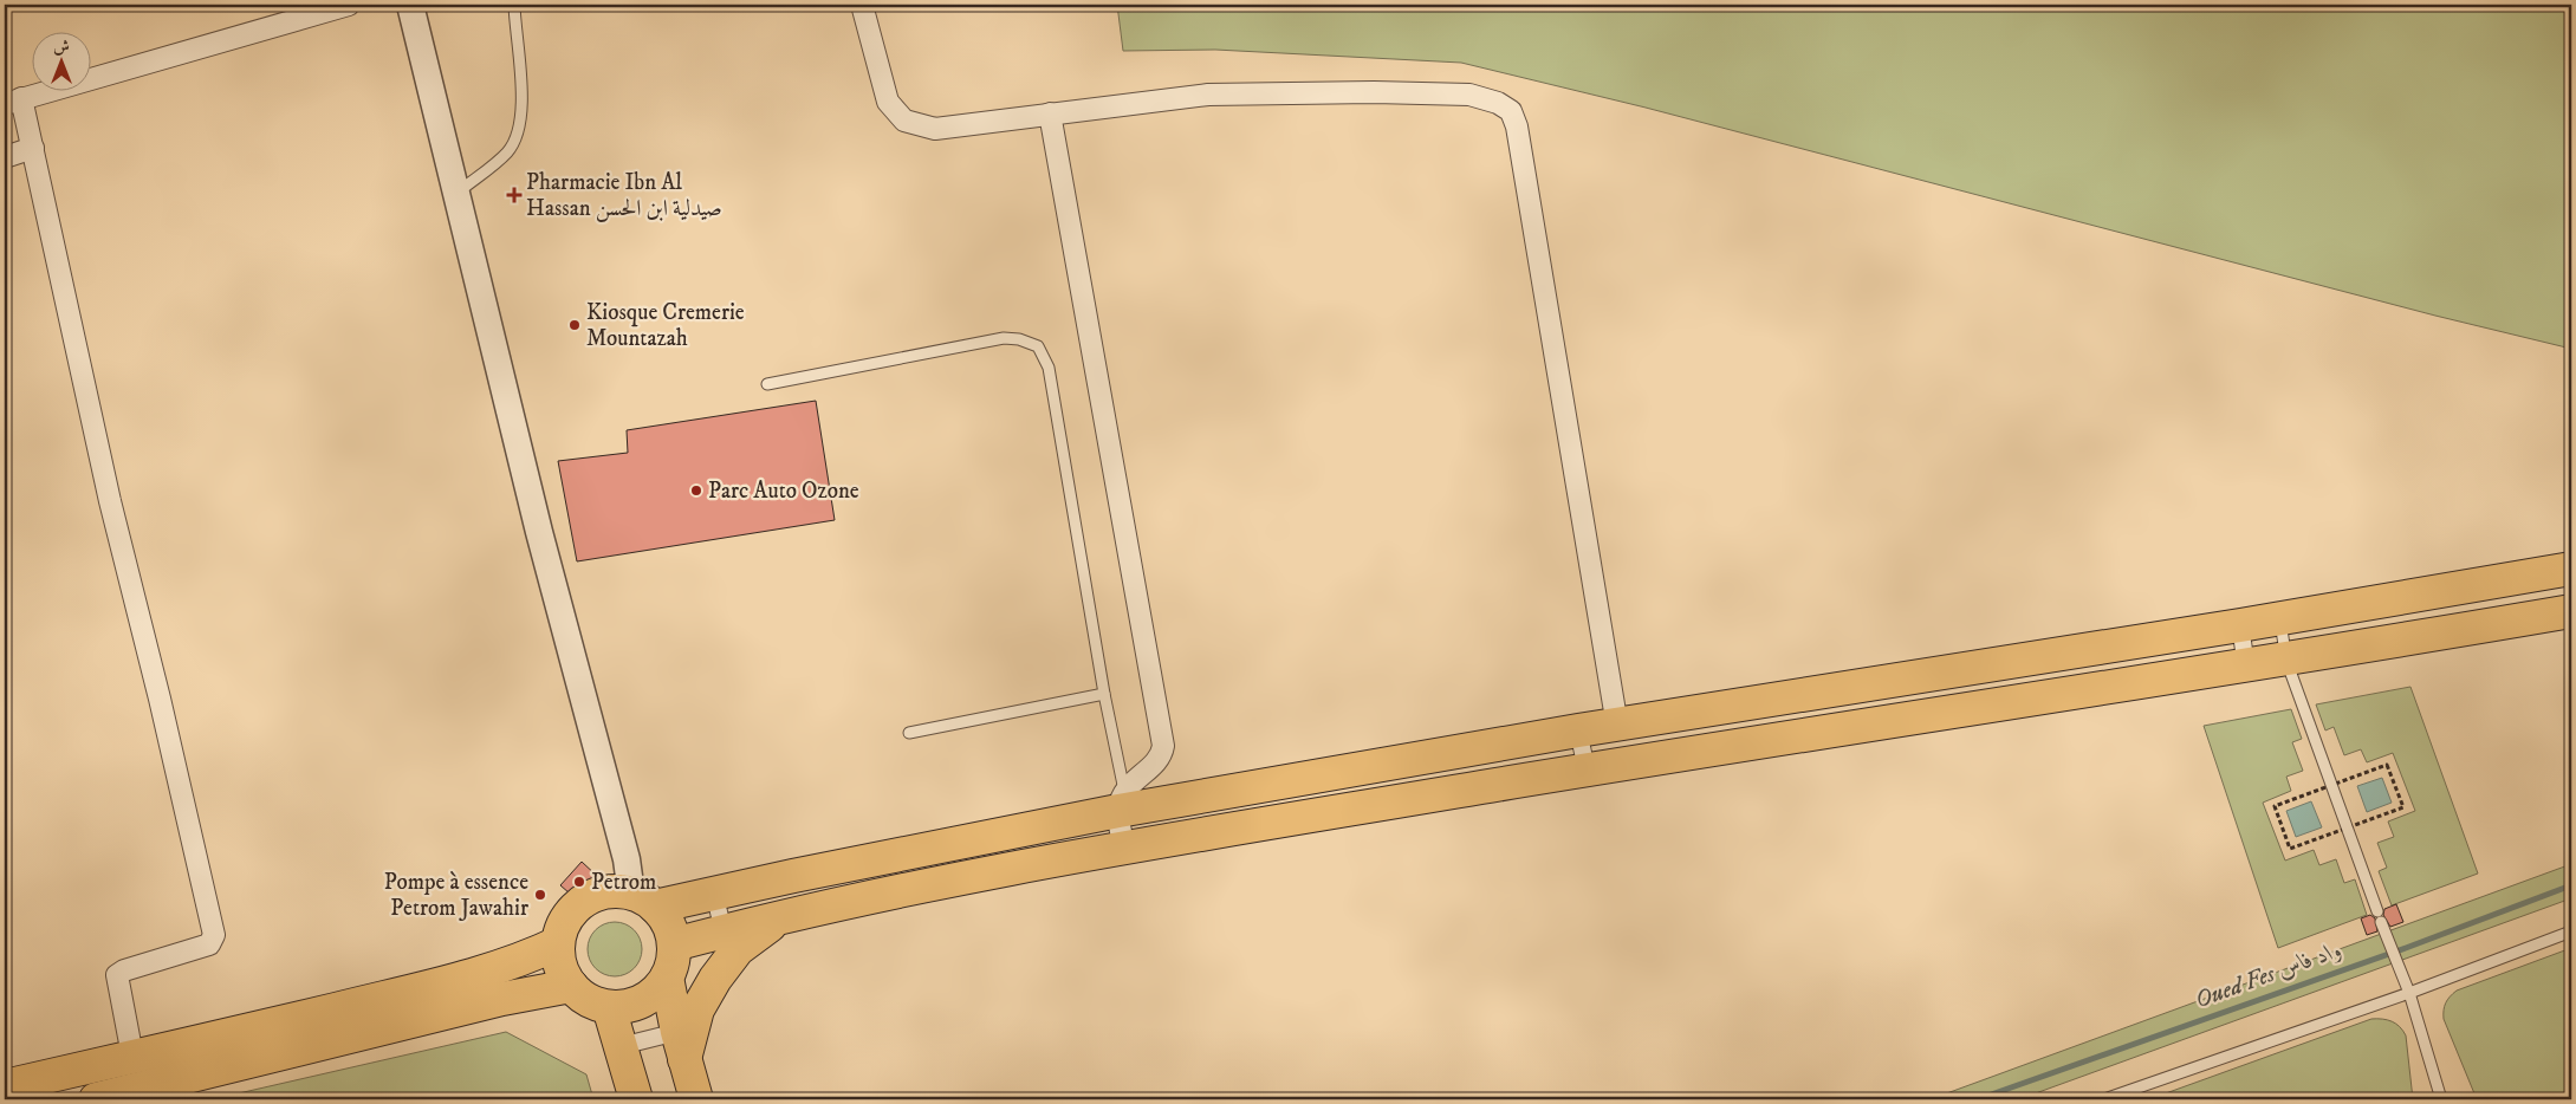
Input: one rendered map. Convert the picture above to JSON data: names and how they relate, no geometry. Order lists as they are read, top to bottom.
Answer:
{
  "water": ["Oued Fes واد فاس"],
  "places": {
    "health": ["Pharmacie Ibn Al Hassan صيدلية ابن الحسن"],
    "other": [
      "Kiosque Cremerie Mountazah",
      "Parc Auto Ozone",
      "Petrom",
      "Pompe à essence Petrom Jawahir"
    ]
  },
  "north": "top"
}
